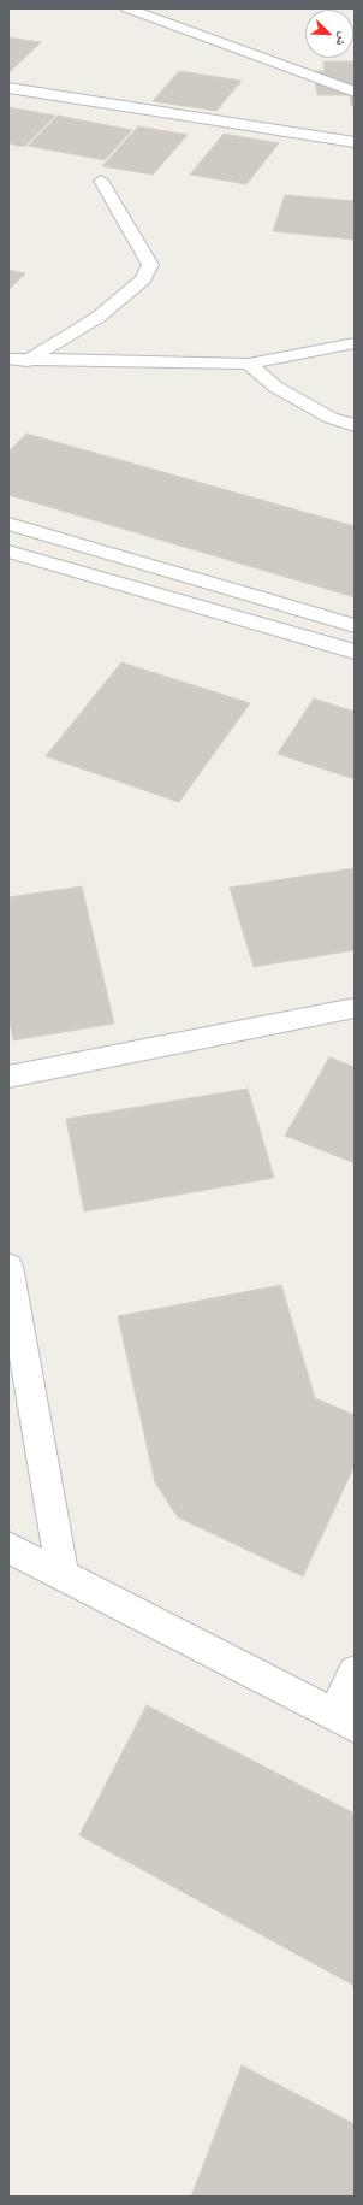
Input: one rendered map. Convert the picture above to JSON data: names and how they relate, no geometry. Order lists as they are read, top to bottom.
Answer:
{
  "north": "bottom right"
}
